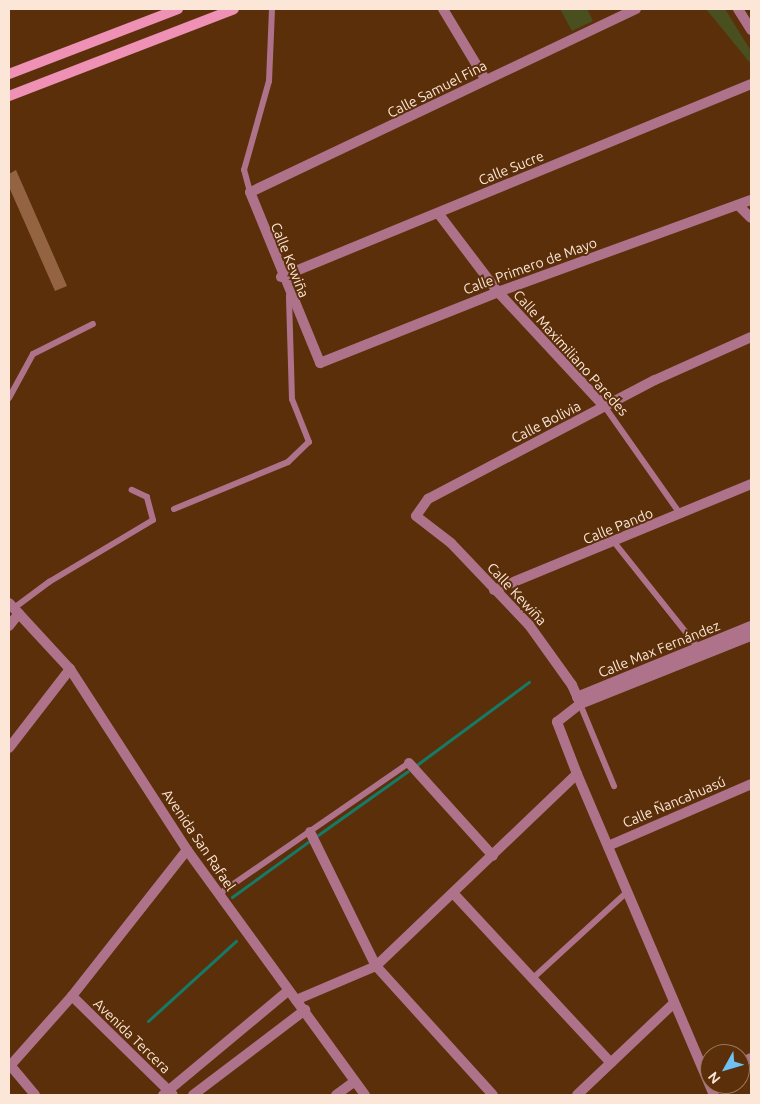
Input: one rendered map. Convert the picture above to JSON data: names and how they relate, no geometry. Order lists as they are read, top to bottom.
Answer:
{
  "streets": {
    "street": [
      "Calle Samuel Fina",
      "Calle Sucre",
      "Calle Kewiña",
      "Calle Primero de Mayo",
      "Calle Maximiliano Paredes",
      "Calle Bolivia",
      "Calle Pando",
      "Calle Max Fernández",
      "Calle Ñancahuasú",
      "Avenida San Rafael",
      "Avenida Tercera"
    ]
  },
  "crossings": [
    ["Calle Samuel Fina", "Calle Kewiña"],
    ["Calle Sucre", "Calle Kewiña"],
    ["Calle Sucre", "Calle Maximiliano Paredes"],
    ["Calle Kewiña", "Calle Primero de Mayo"],
    ["Calle Kewiña", "Calle Bolivia"],
    ["Calle Kewiña", "Calle Pando"],
    ["Calle Kewiña", "Calle Max Fernández"],
    ["Calle Primero de Mayo", "Calle Maximiliano Paredes"],
    ["Calle Maximiliano Paredes", "Calle Bolivia"],
    ["Calle Maximiliano Paredes", "Calle Pando"]
  ],
  "north": "bottom left"
}
